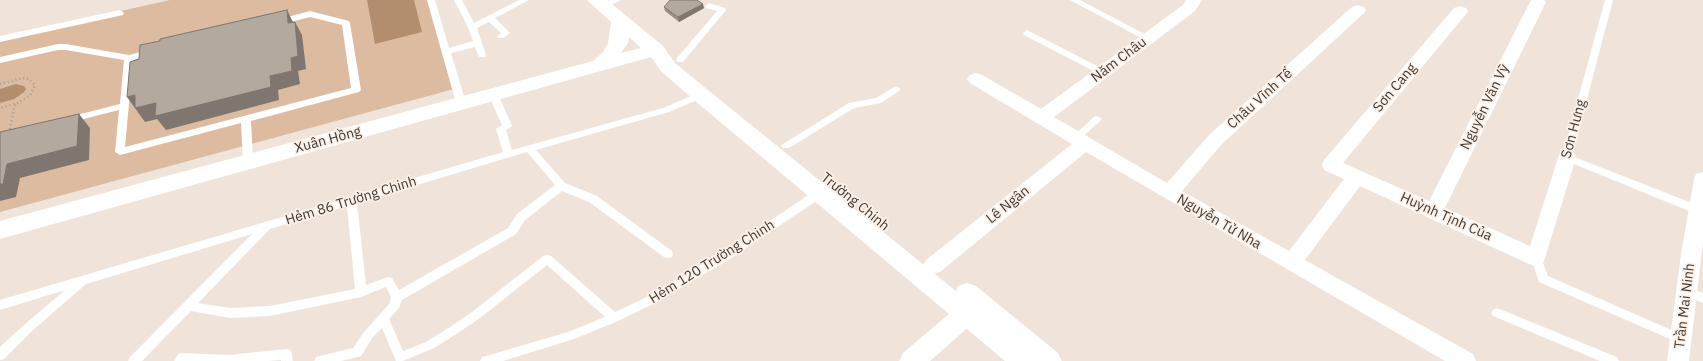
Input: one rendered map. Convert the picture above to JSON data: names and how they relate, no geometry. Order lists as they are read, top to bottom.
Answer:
{
  "streets": {
    "main road": ["Xuân Hồng", "Trường Chinh"],
    "street": [
      "Năm Châu",
      "Sơn Cang",
      "Châu Vĩnh Tế",
      "Nguyễn Văn Vỹ",
      "Sơn Hưng",
      "Lê Ngân",
      "Huỳnh Tịnh Của",
      "Nguyễn Tử Nha",
      "Trần Mai Ninh"
    ],
    "lane": ["Hẻm 86 Trường Chinh", "Hẻm 120 Trường Chinh"]
  },
  "crossings": [
    ["Năm Châu", "Nguyễn Tử Nha"],
    ["Sơn Cang", "Huỳnh Tịnh Của"],
    ["Châu Vĩnh Tế", "Nguyễn Tử Nha"],
    ["Nguyễn Văn Vỹ", "Huỳnh Tịnh Của"],
    ["Sơn Hưng", "Huỳnh Tịnh Của"],
    ["Xuân Hồng", "Trường Chinh"],
    ["Hẻm 86 Trường Chinh", "Trường Chinh"],
    ["Trường Chinh", "Lê Ngân"],
    ["Trường Chinh", "Hẻm 120 Trường Chinh"],
    ["Lê Ngân", "Nguyễn Tử Nha"]
  ]
}
